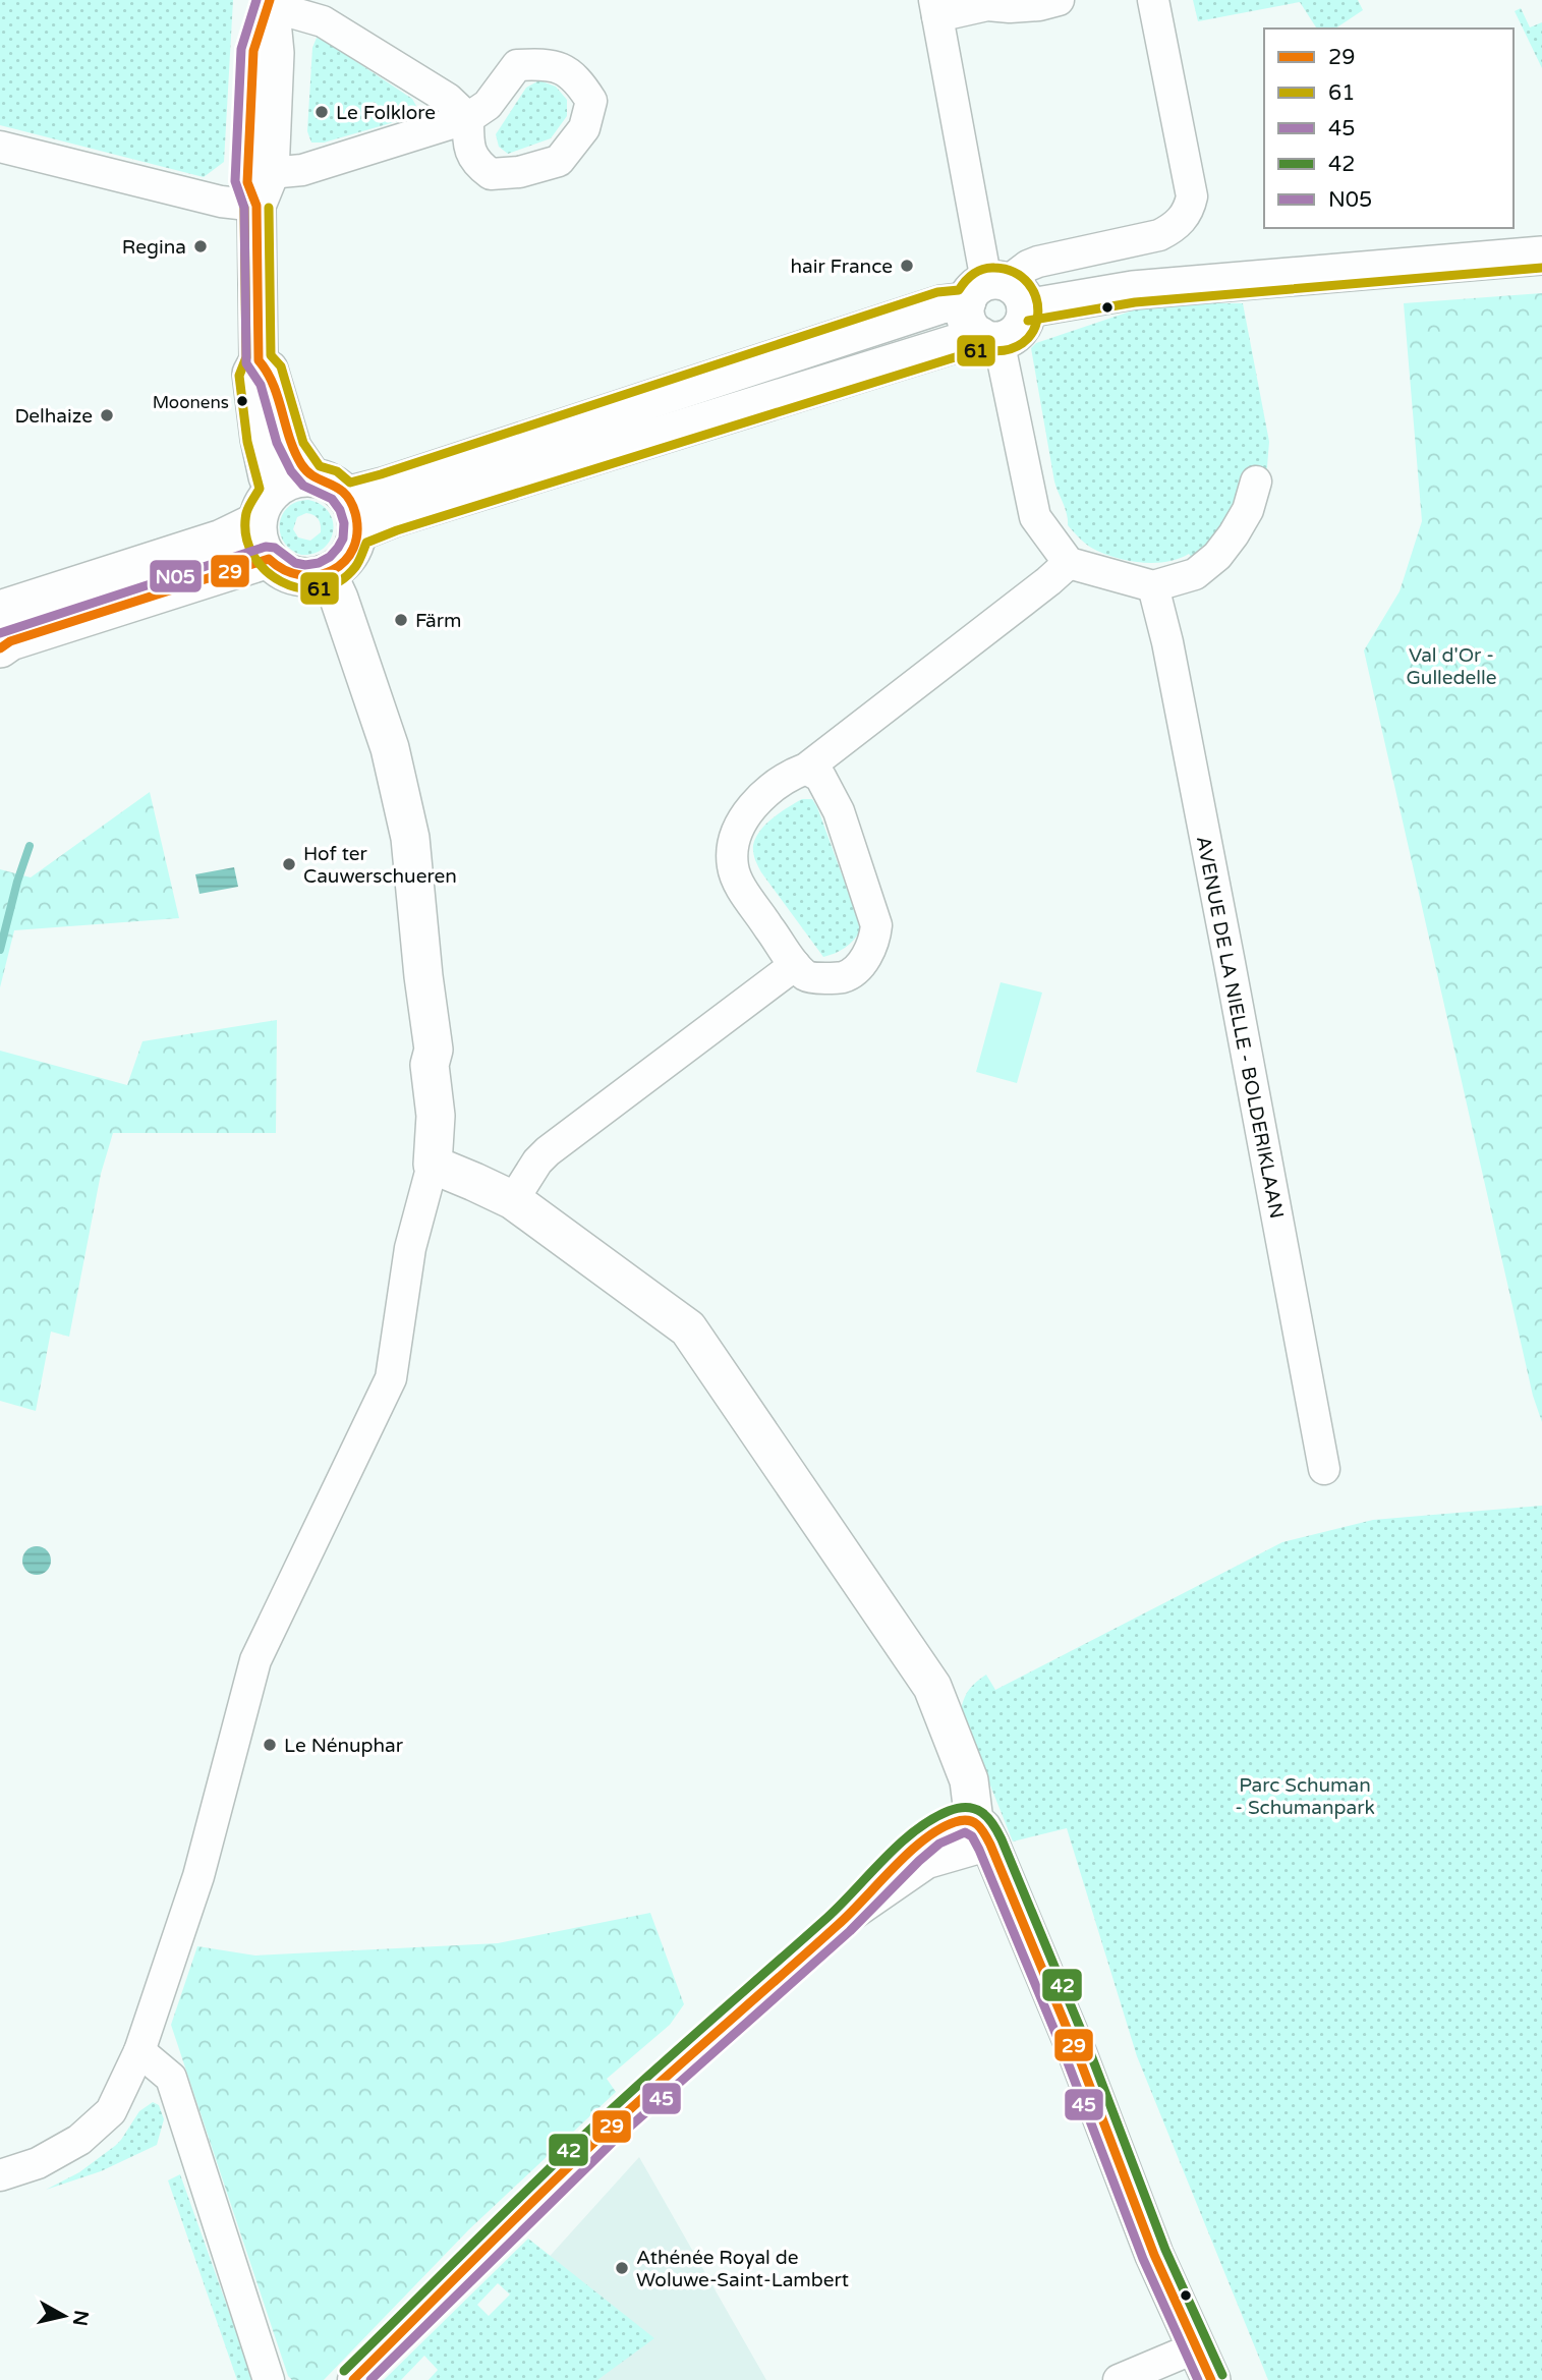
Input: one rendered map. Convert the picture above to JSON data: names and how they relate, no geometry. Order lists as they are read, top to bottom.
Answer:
{
  "streets": {
    "street": ["AVENUE DE LA NIELLE - BOLDERIKLAAN"]
  },
  "parks": ["Val d'Or - Gulledelle", "Parc Schuman - Schumanpark"],
  "places": [
    "Le Folklore",
    "Regina",
    "hair France",
    "Moonens",
    "Delhaize",
    "Färm",
    "Hof ter Cauwerschueren",
    "Le Nénuphar",
    "Athénée Royal de Woluwe-Saint-Lambert"
  ],
  "lines": [
    "transit line 29",
    "transit line N05",
    "transit line 61",
    "transit line 42",
    "transit line 45"
  ],
  "legend": [
    "29",
    "61",
    "45",
    "42",
    "N05"
  ],
  "north": "right"
}
